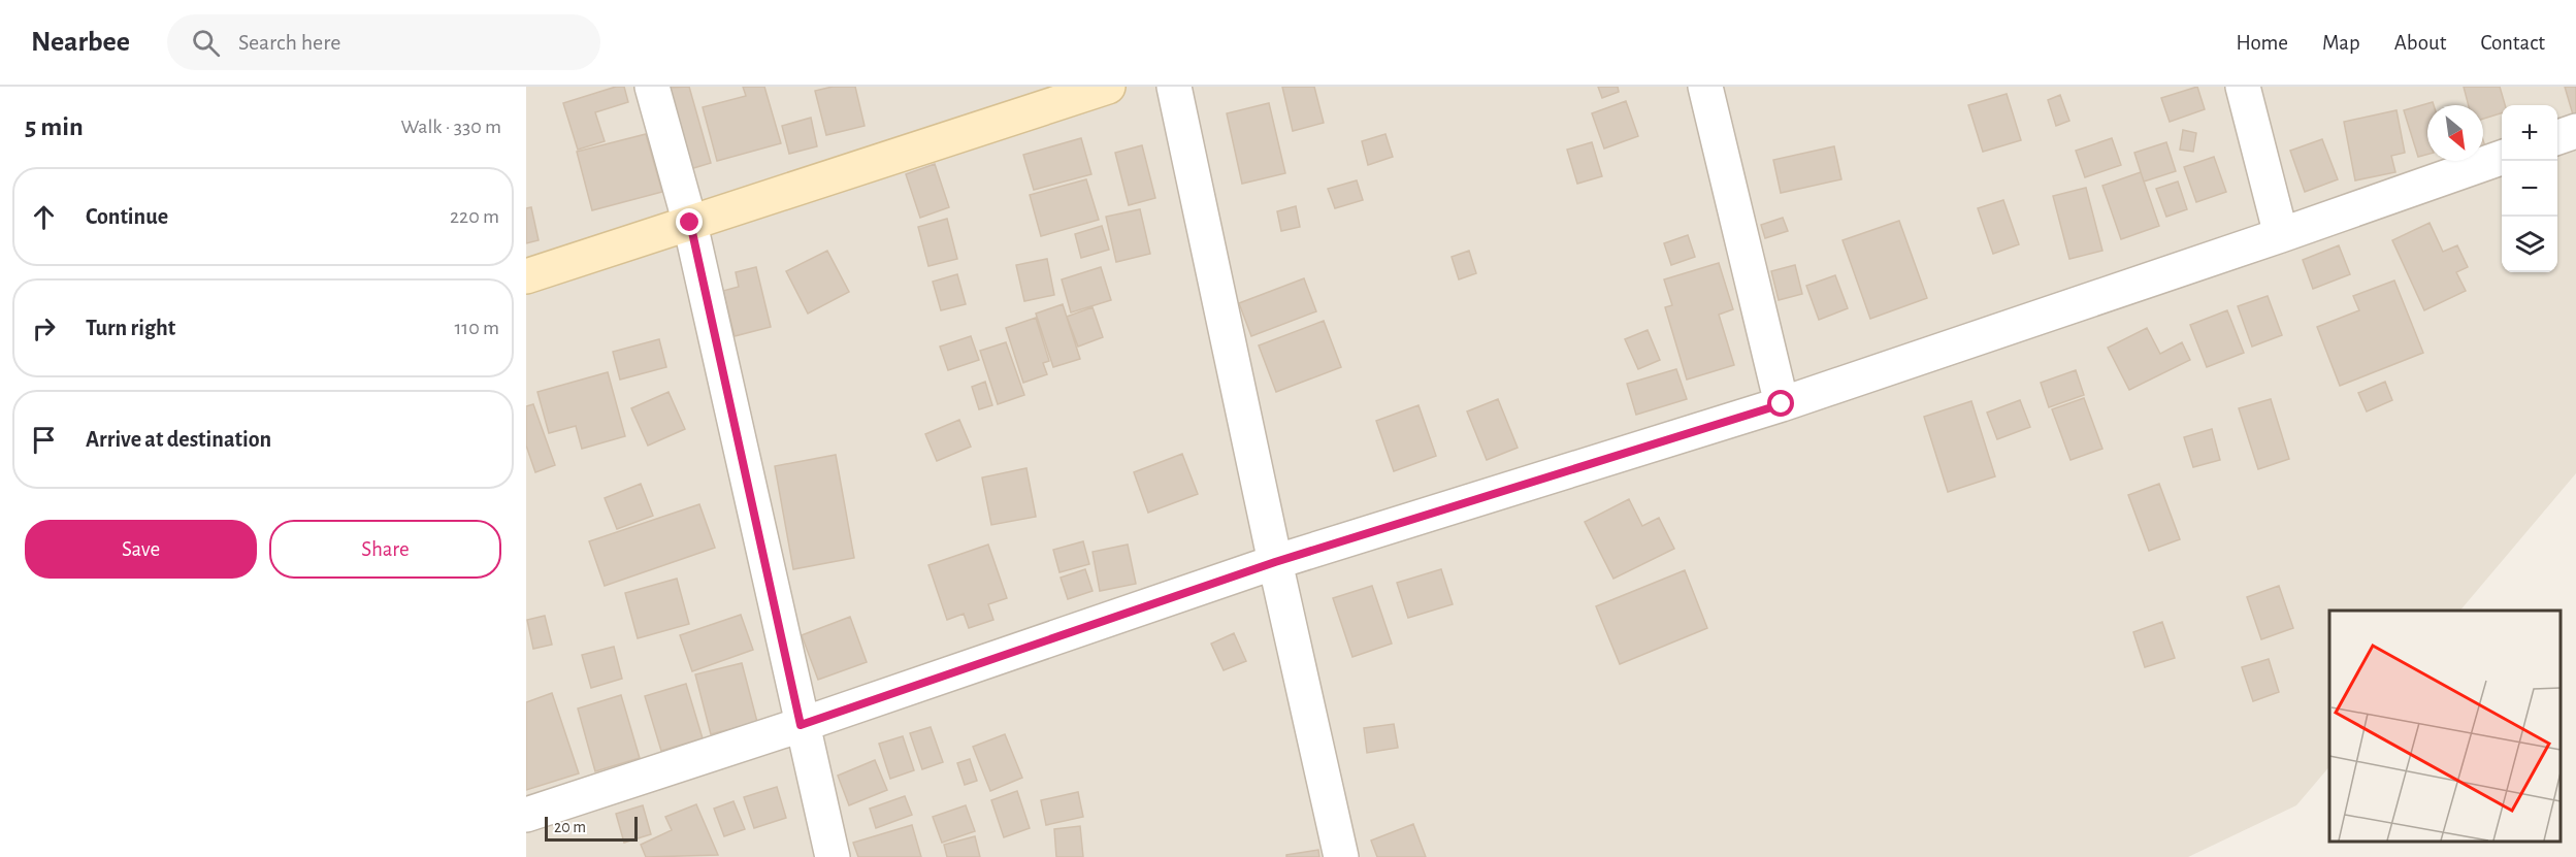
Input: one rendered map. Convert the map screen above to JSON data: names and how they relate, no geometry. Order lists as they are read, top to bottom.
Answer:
{
  "scale_bar": "20 m",
  "north": "bottom right",
  "page": {
    "header": "Nearbee",
    "search": "Search here",
    "nav": [
      "Home",
      "Map",
      "About",
      "Contact"
    ],
    "heading": ["5 min", "Walk · 330 m"],
    "map_buttons": ["+", "−"],
    "list": [
      ["Continue", "220 m"],
      ["Turn right", "110 m"],
      "Arrive at destination"
    ],
    "buttons": ["Save", "Share"],
    "scale": "20 m"
  }
}
